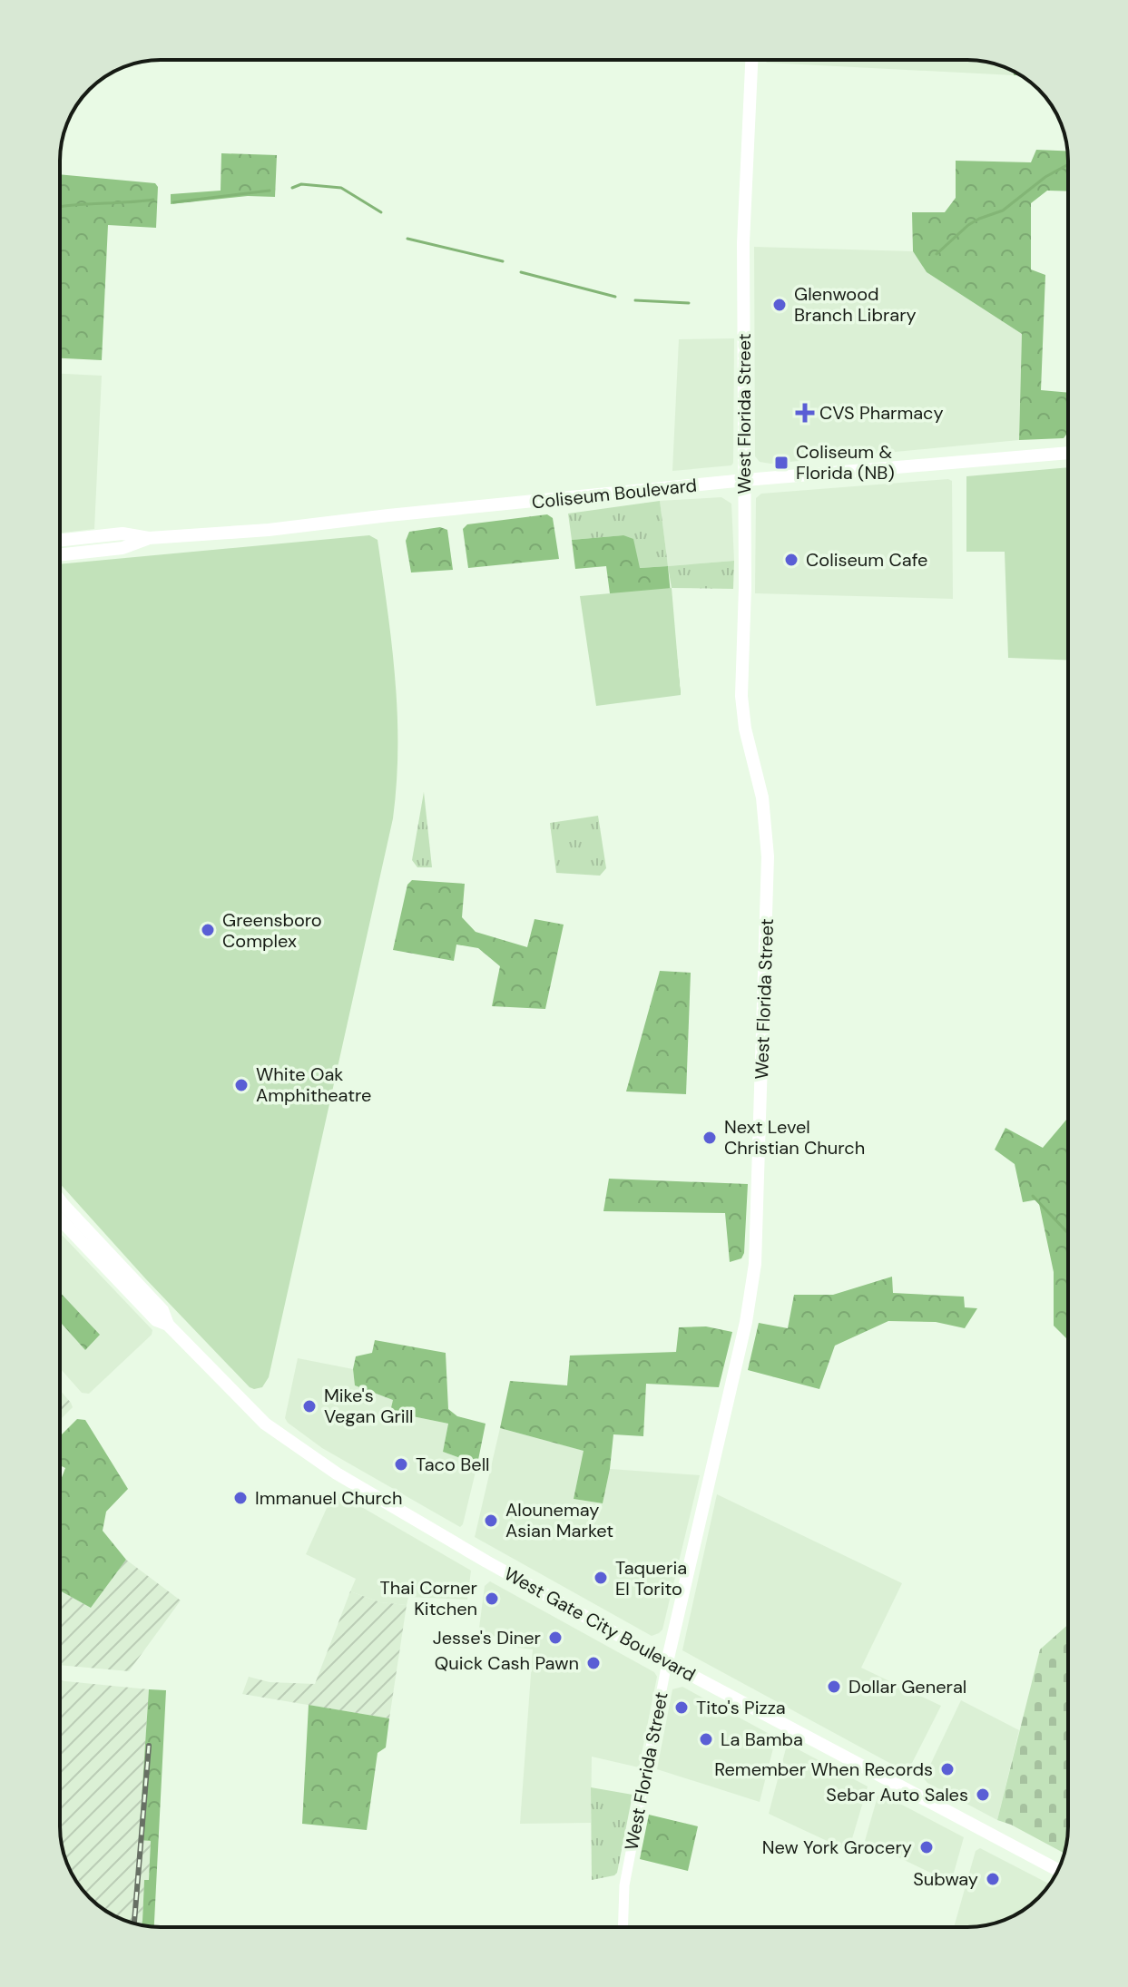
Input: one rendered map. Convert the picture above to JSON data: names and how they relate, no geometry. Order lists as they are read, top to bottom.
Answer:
{
  "streets": {
    "main road": ["West Florida Street", "Coliseum Boulevard", "West Gate City Boulevard"]
  },
  "crossings": [
    ["West Florida Street", "Coliseum Boulevard"],
    ["West Florida Street", "West Gate City Boulevard"]
  ],
  "places": {
    "other": [
      "Glenwood Branch Library",
      "Coliseum Cafe",
      "Greensboro Complex",
      "White Oak Amphitheatre",
      "Next Level Christian Church",
      "Mike's Vegan Grill",
      "Taco Bell",
      "Immanuel Church",
      "Alounemay Asian Market",
      "Taqueria El Torito",
      "Thai Corner Kitchen",
      "Jesse's Diner",
      "Quick Cash Pawn",
      "Dollar General",
      "Tito's Pizza",
      "La Bamba",
      "Remember When Records",
      "Sebar Auto Sales",
      "New York Grocery",
      "Subway"
    ],
    "health": ["CVS Pharmacy"],
    "transit": ["Coliseum & Florida (NB)"]
  }
}
